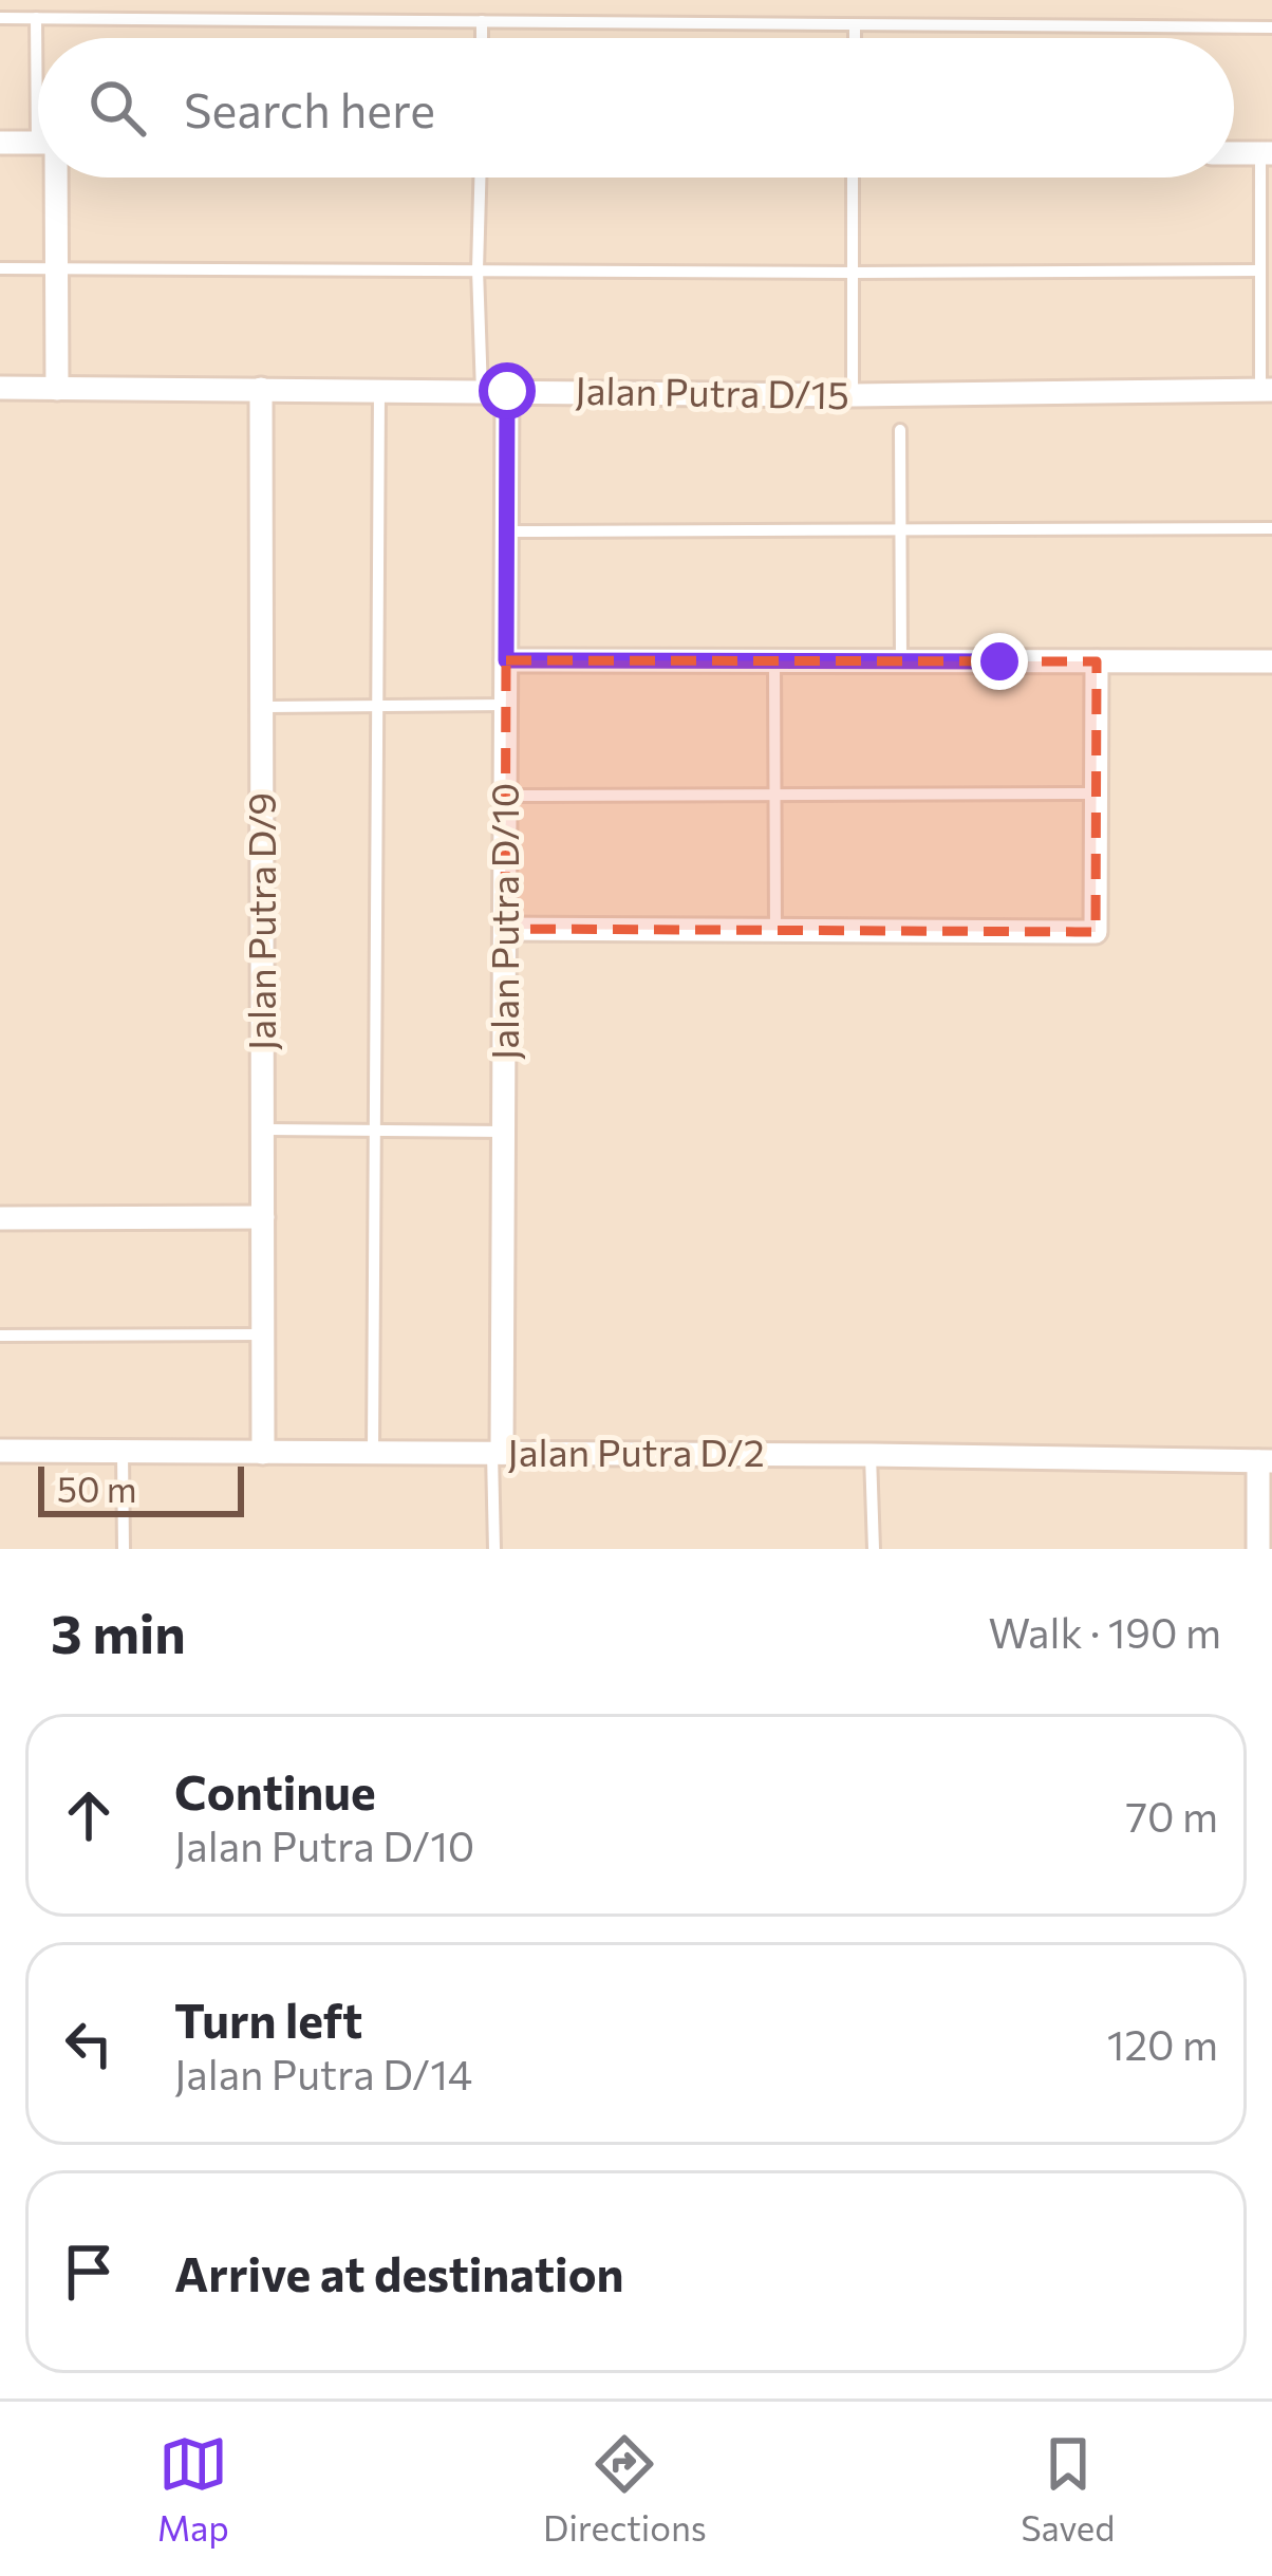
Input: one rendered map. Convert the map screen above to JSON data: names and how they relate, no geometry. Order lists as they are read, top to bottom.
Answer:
{
  "streets": {
    "street": [
      "Jalan Putra D/15",
      "Jalan Putra D/9",
      "Jalan Putra D/10",
      "Jalan Putra D/2"
    ]
  },
  "crossings": [
    ["Jalan Putra D/15", "Jalan Putra D/9"],
    ["Jalan Putra D/15", "Jalan Putra D/10"],
    ["Jalan Putra D/9", "Jalan Putra D/2"],
    ["Jalan Putra D/10", "Jalan Putra D/2"]
  ],
  "scale_bar": "50 m",
  "page": {
    "search": "Search here",
    "scale": "50 m",
    "heading": ["3 min", "Walk · 190 m"],
    "list": [
      ["Continue", "Jalan Putra D/10", "70 m"],
      ["Turn left", "Jalan Putra D/14", "120 m"],
      "Arrive at destination"
    ],
    "nav": ["Map", "Directions", "Saved"]
  }
}
